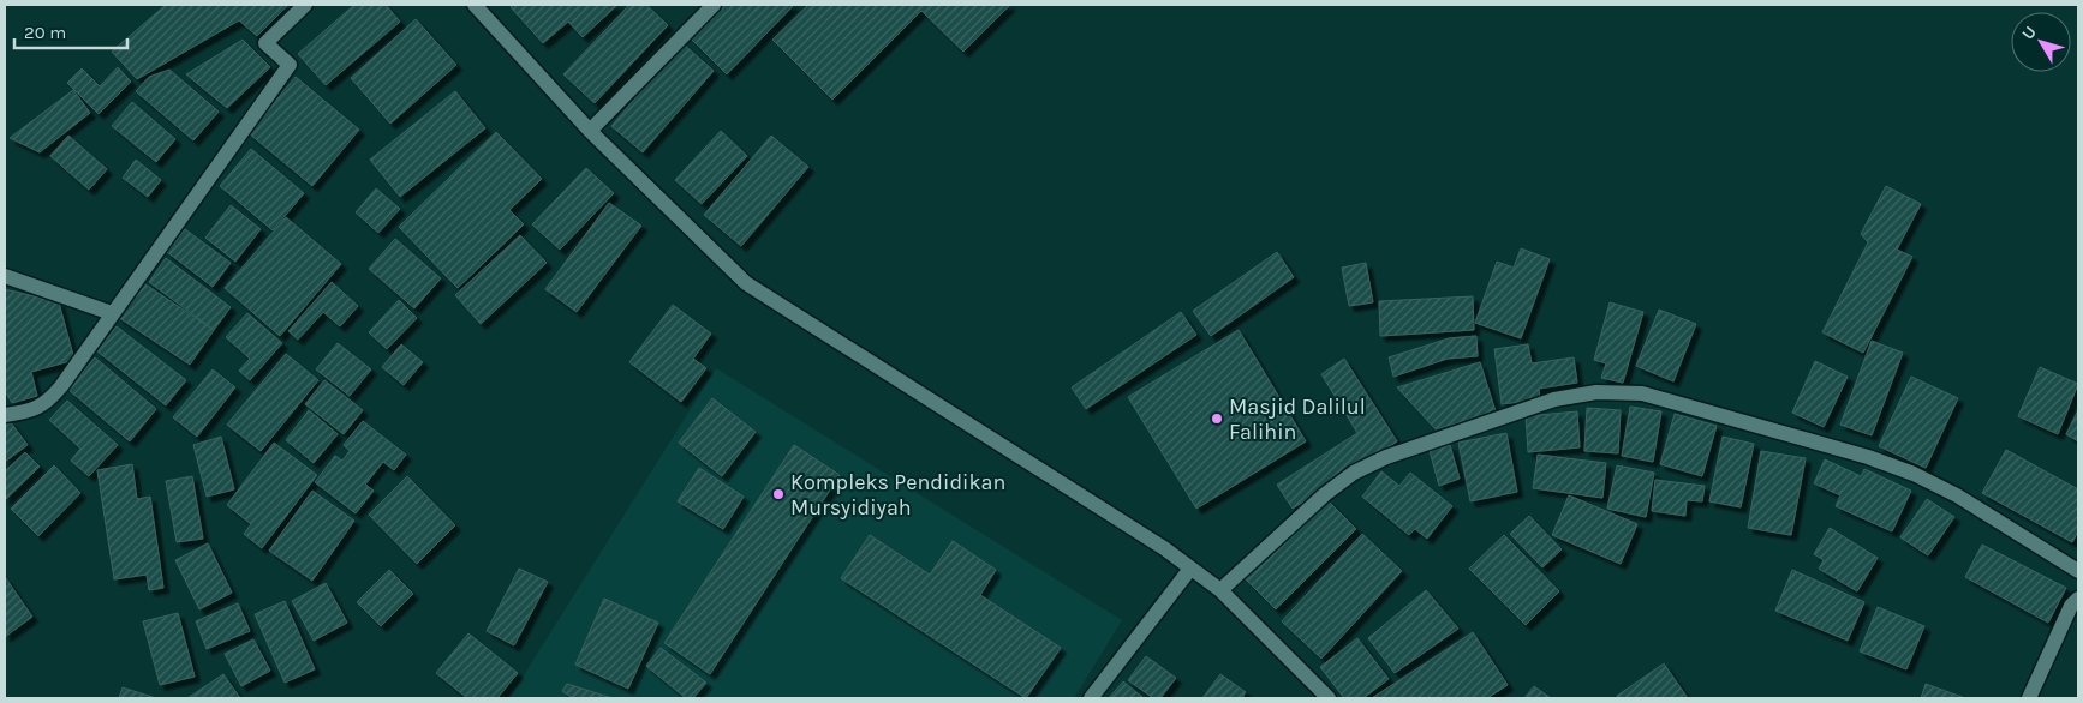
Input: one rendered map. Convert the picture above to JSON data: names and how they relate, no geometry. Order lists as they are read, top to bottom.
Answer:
{
  "places": ["Masjid Dalilul Falihin", "Kompleks Pendidikan Mursyidiyah"],
  "scale_bar": "20 m",
  "north": "top left"
}
